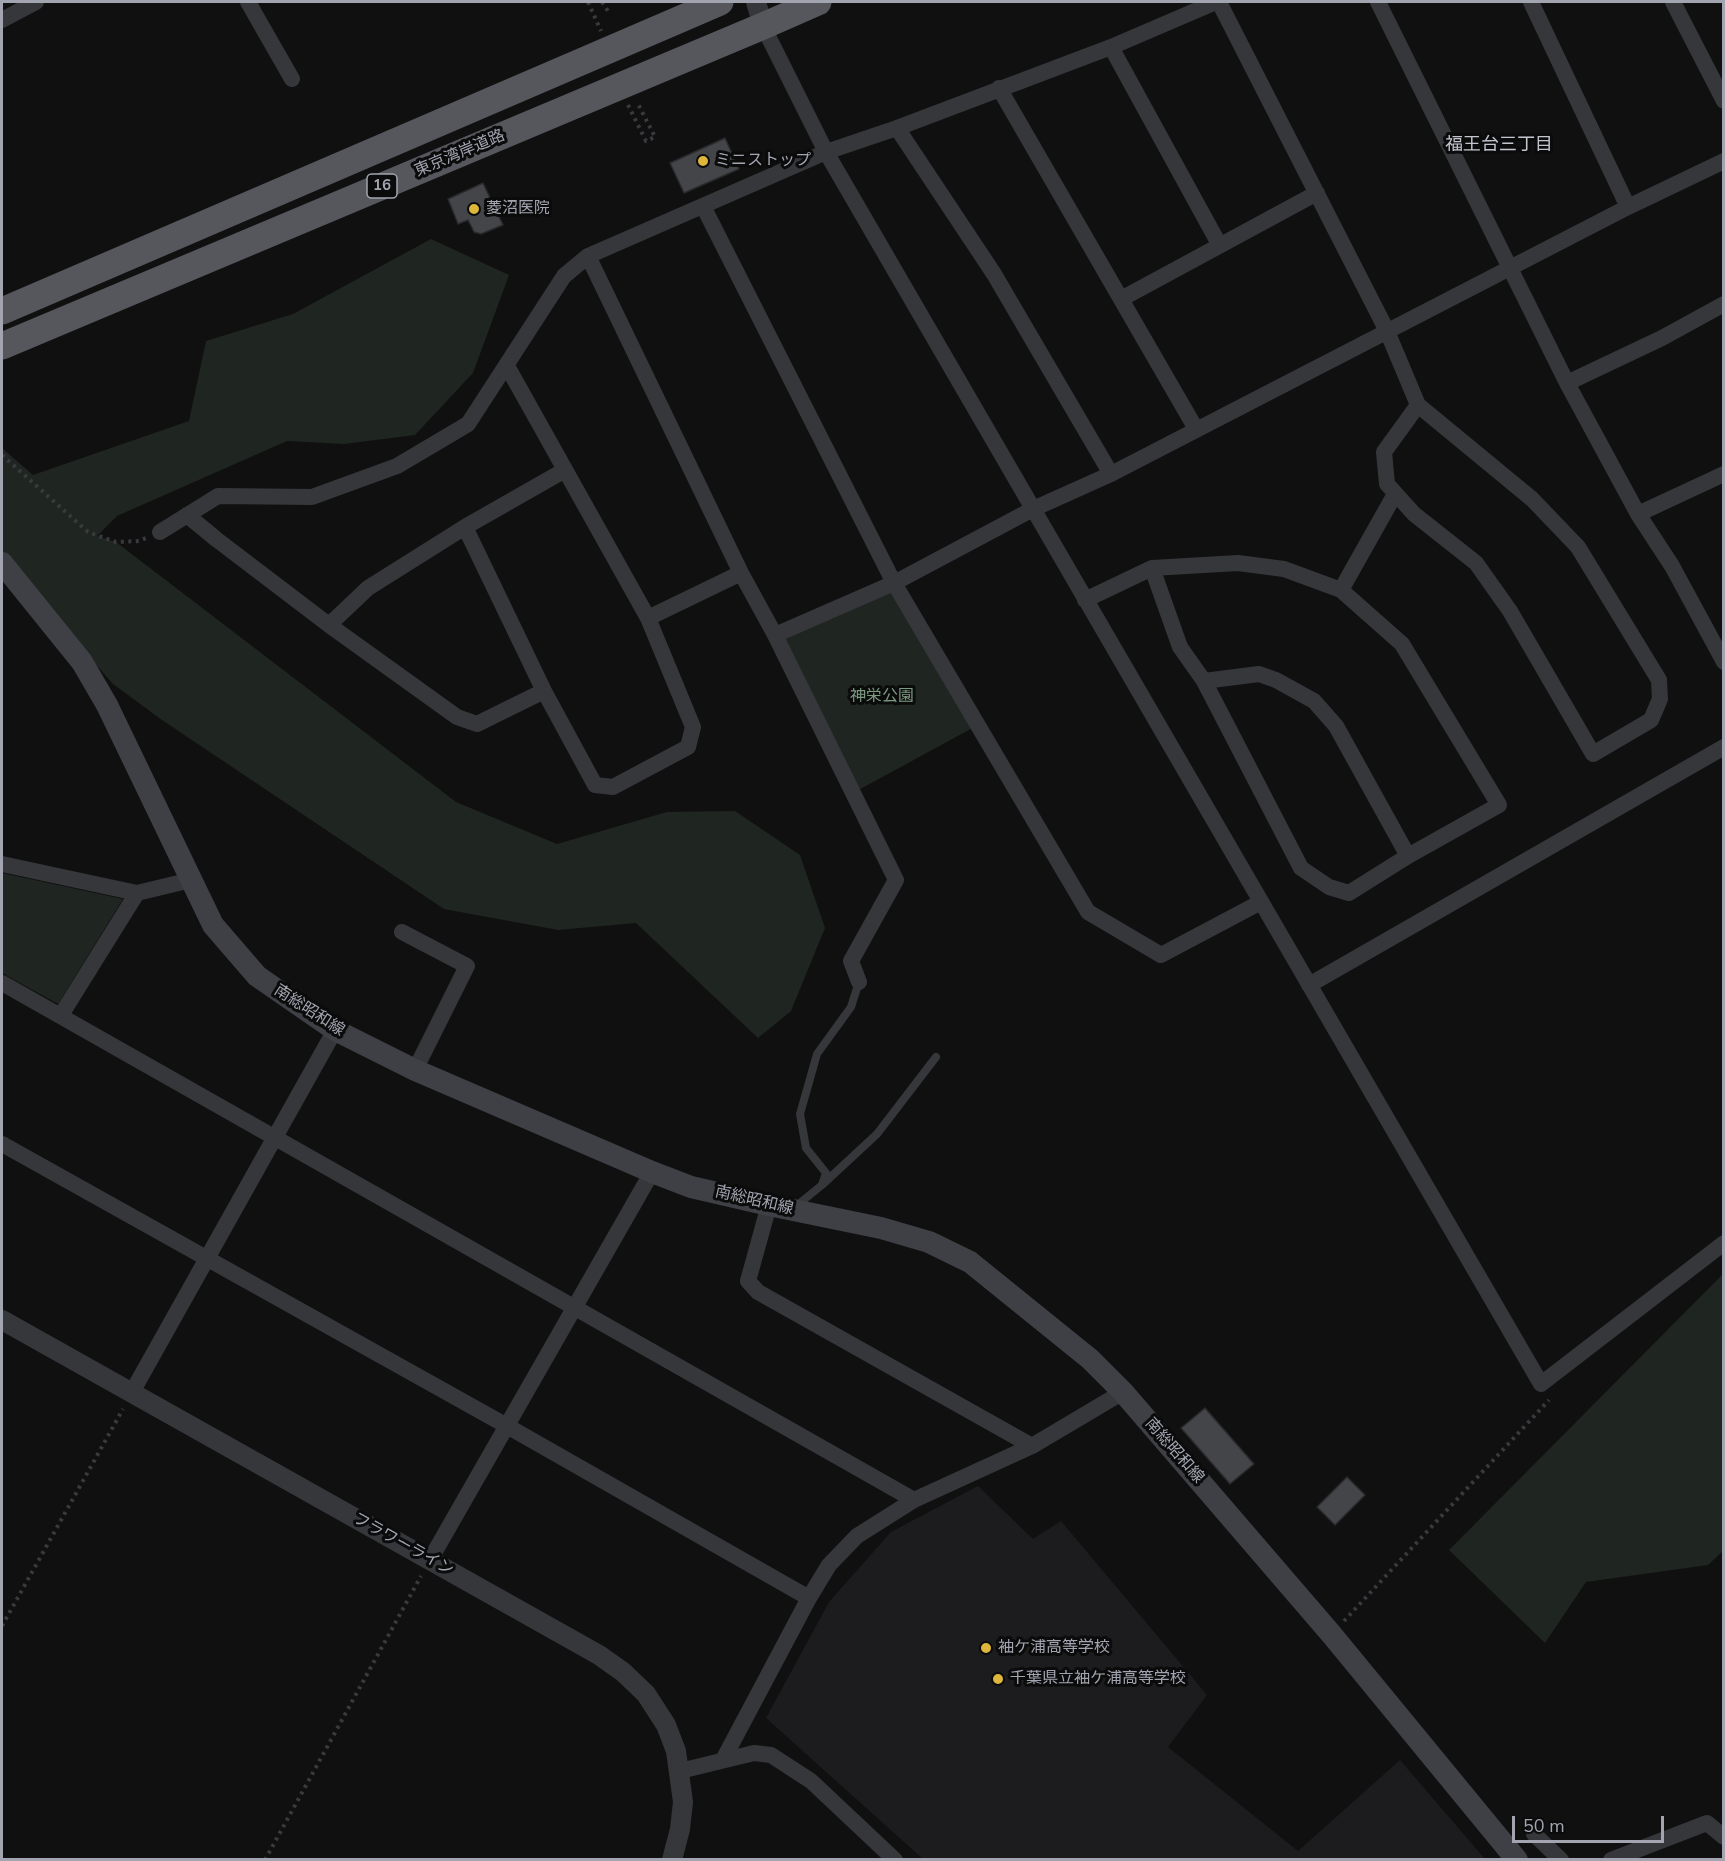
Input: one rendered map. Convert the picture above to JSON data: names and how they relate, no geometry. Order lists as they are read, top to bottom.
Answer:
{
  "streets": {
    "highway": ["東京湾岸道路", "16"],
    "main road": ["南総昭和線"],
    "street": ["フラワーライン"]
  },
  "districts": ["福王台三丁目"],
  "parks": ["神栄公園"],
  "places": [
    "ミニストップ",
    "菱沼医院",
    "袖ケ浦高等学校",
    "千葉県立袖ケ浦高等学校"
  ],
  "scale_bar": "50 m"
}
